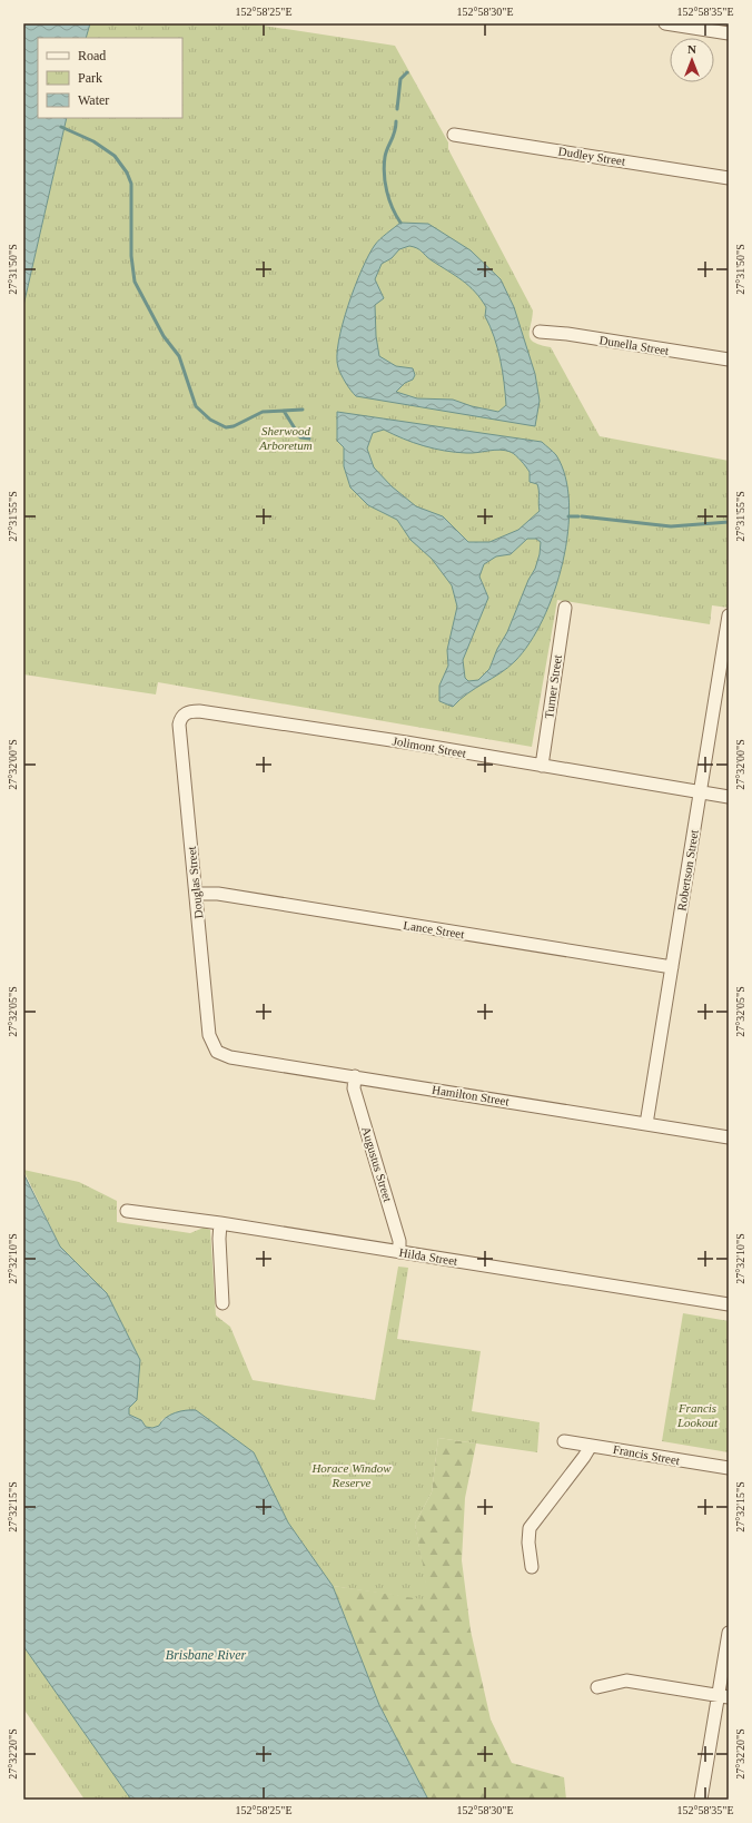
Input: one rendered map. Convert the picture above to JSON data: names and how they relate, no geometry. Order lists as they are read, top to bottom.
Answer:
{
  "streets": {
    "street": [
      "Dudley Street",
      "Dunella Street",
      "Turner Street",
      "Jolimont Street",
      "Robertson Street",
      "Douglas Street",
      "Lance Street",
      "Hamilton Street",
      "Augustus Street",
      "Hilda Street",
      "Francis Street"
    ]
  },
  "crossings": [
    ["Turner Street", "Jolimont Street"],
    ["Jolimont Street", "Robertson Street"],
    ["Jolimont Street", "Douglas Street"],
    ["Robertson Street", "Lance Street"],
    ["Robertson Street", "Hamilton Street"],
    ["Douglas Street", "Lance Street"],
    ["Douglas Street", "Hamilton Street"],
    ["Hamilton Street", "Augustus Street"],
    ["Augustus Street", "Hilda Street"]
  ],
  "water": ["Brisbane River"],
  "parks": ["Sherwood Arboretum", "Francis Lookout", "Horace Window Reserve"],
  "legend": ["Road", "Park", "Water"],
  "north": "top",
  "coordinates": [
    "152°58'25\"E",
    "152°58'30\"E",
    "152°58'35\"E",
    "27°31'50\"S",
    "27°31'55\"S",
    "27°32'00\"S",
    "27°32'05\"S",
    "27°32'10\"S",
    "27°32'15\"S",
    "27°32'20\"S"
  ]
}
